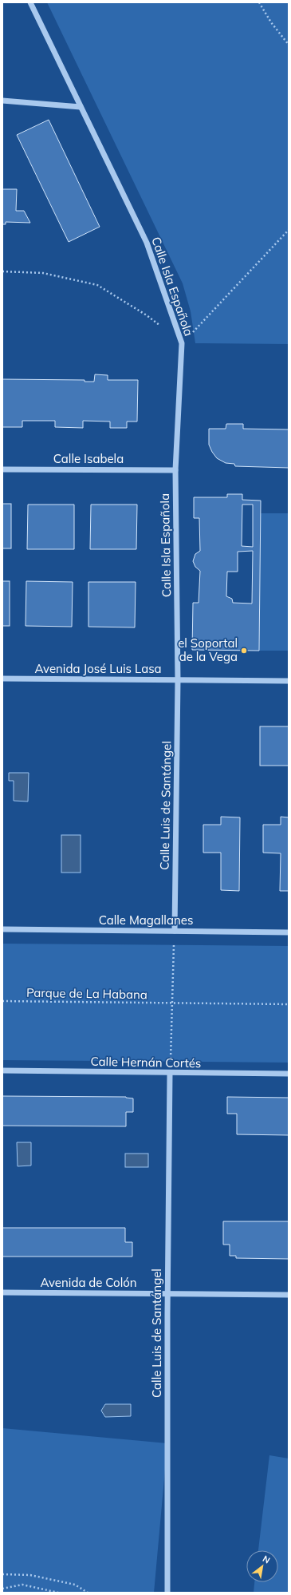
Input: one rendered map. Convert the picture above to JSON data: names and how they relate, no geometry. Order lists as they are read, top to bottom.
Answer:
{
  "streets": {
    "street": [
      "Calle Isla Española",
      "Calle Isabela",
      "Avenida José Luis Lasa",
      "Calle Luis de Santángel",
      "Calle Magallanes",
      "Calle Hernán Cortés",
      "Avenida de Colón"
    ],
    "path": ["Parque de La Habana"]
  },
  "crossings": [
    ["Calle Isla Española", "Calle Isabela"],
    ["Calle Isla Española", "Avenida José Luis Lasa"],
    ["Calle Isla Española", "Calle Luis de Santángel"],
    ["Avenida José Luis Lasa", "Calle Luis de Santángel"],
    ["Calle Luis de Santángel", "Calle Magallanes"],
    ["Calle Luis de Santángel", "Calle Hernán Cortés"],
    ["Calle Luis de Santángel", "Avenida de Colón"]
  ],
  "places": ["el Soportal de la Vega"],
  "north": "top right"
}
